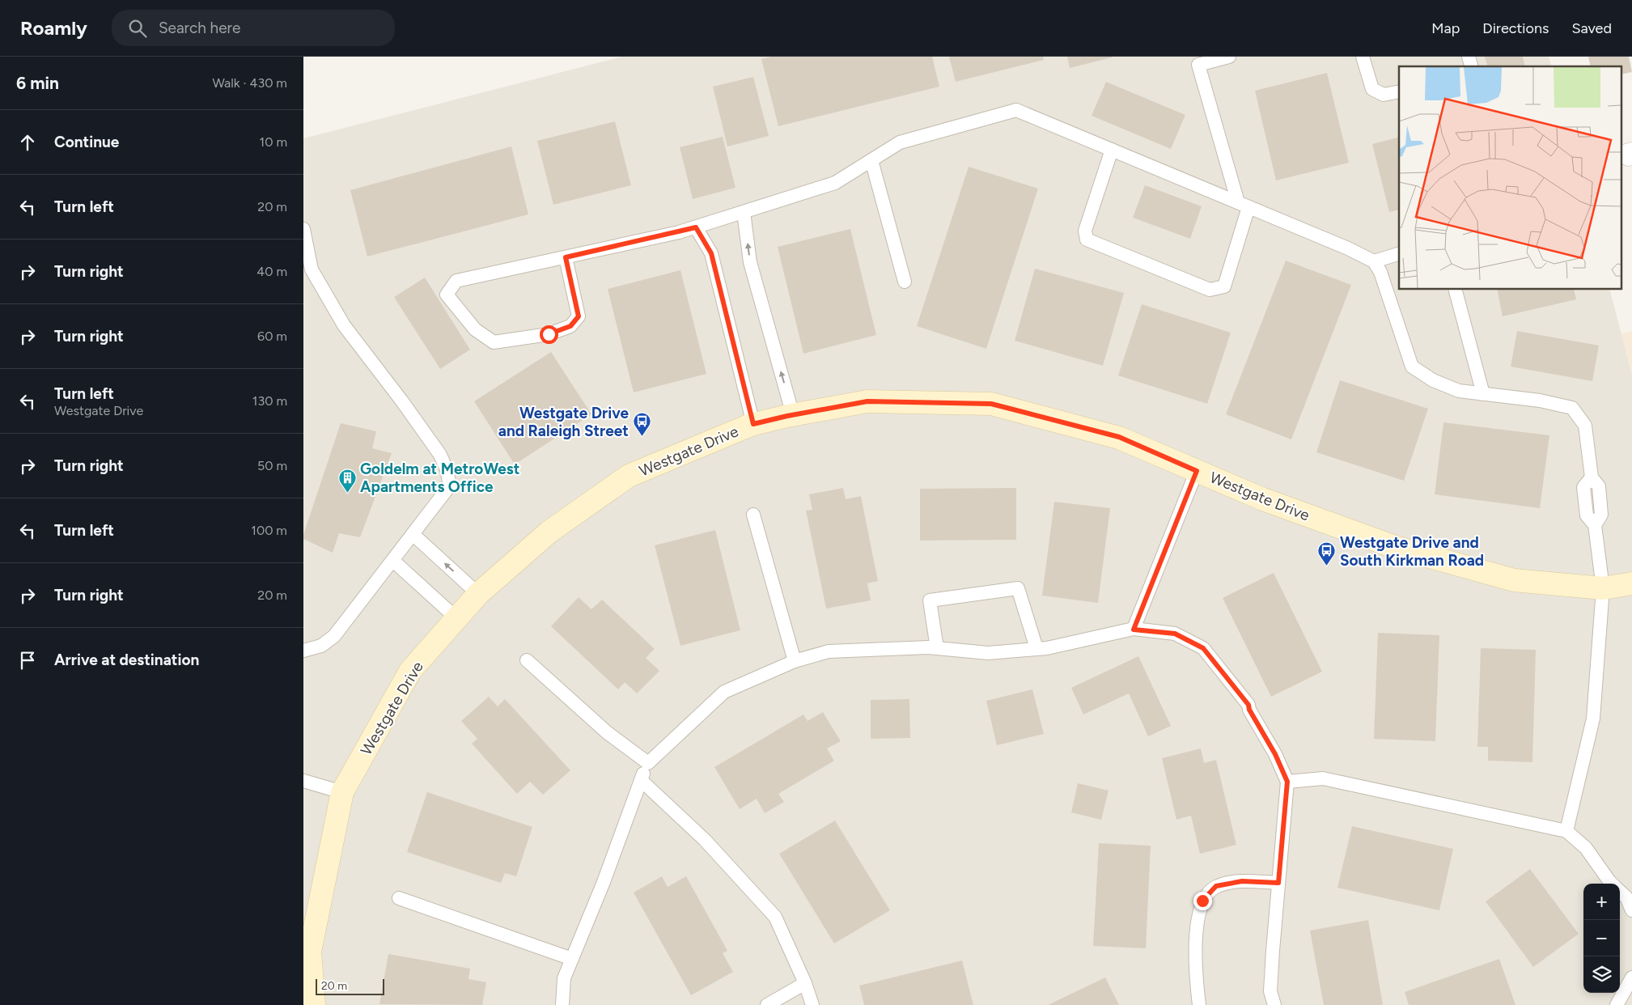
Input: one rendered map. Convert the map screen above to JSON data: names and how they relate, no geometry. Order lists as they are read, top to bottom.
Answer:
{
  "streets": {
    "street": ["Westgate Drive"]
  },
  "places": {
    "bus stop": ["Westgate Drive and Raleigh Street", "Westgate Drive and South Kirkman Road"],
    "building": ["Goldelm at MetroWest Apartments Office"]
  },
  "scale_bar": "20 m",
  "page": {
    "header": "Roamly",
    "search": "Search here",
    "nav": ["Map", "Directions", "Saved"],
    "heading": ["6 min", "Walk · 430 m"],
    "list": [
      ["Continue", "10 m"],
      ["Turn left", "20 m"],
      ["Turn right", "40 m"],
      ["Turn right", "60 m"],
      ["Turn left", "Westgate Drive", "130 m"],
      ["Turn right", "50 m"],
      ["Turn left", "100 m"],
      ["Turn right", "20 m"],
      "Arrive at destination"
    ],
    "map_buttons": ["+", "−"],
    "scale": "20 m"
  }
}
